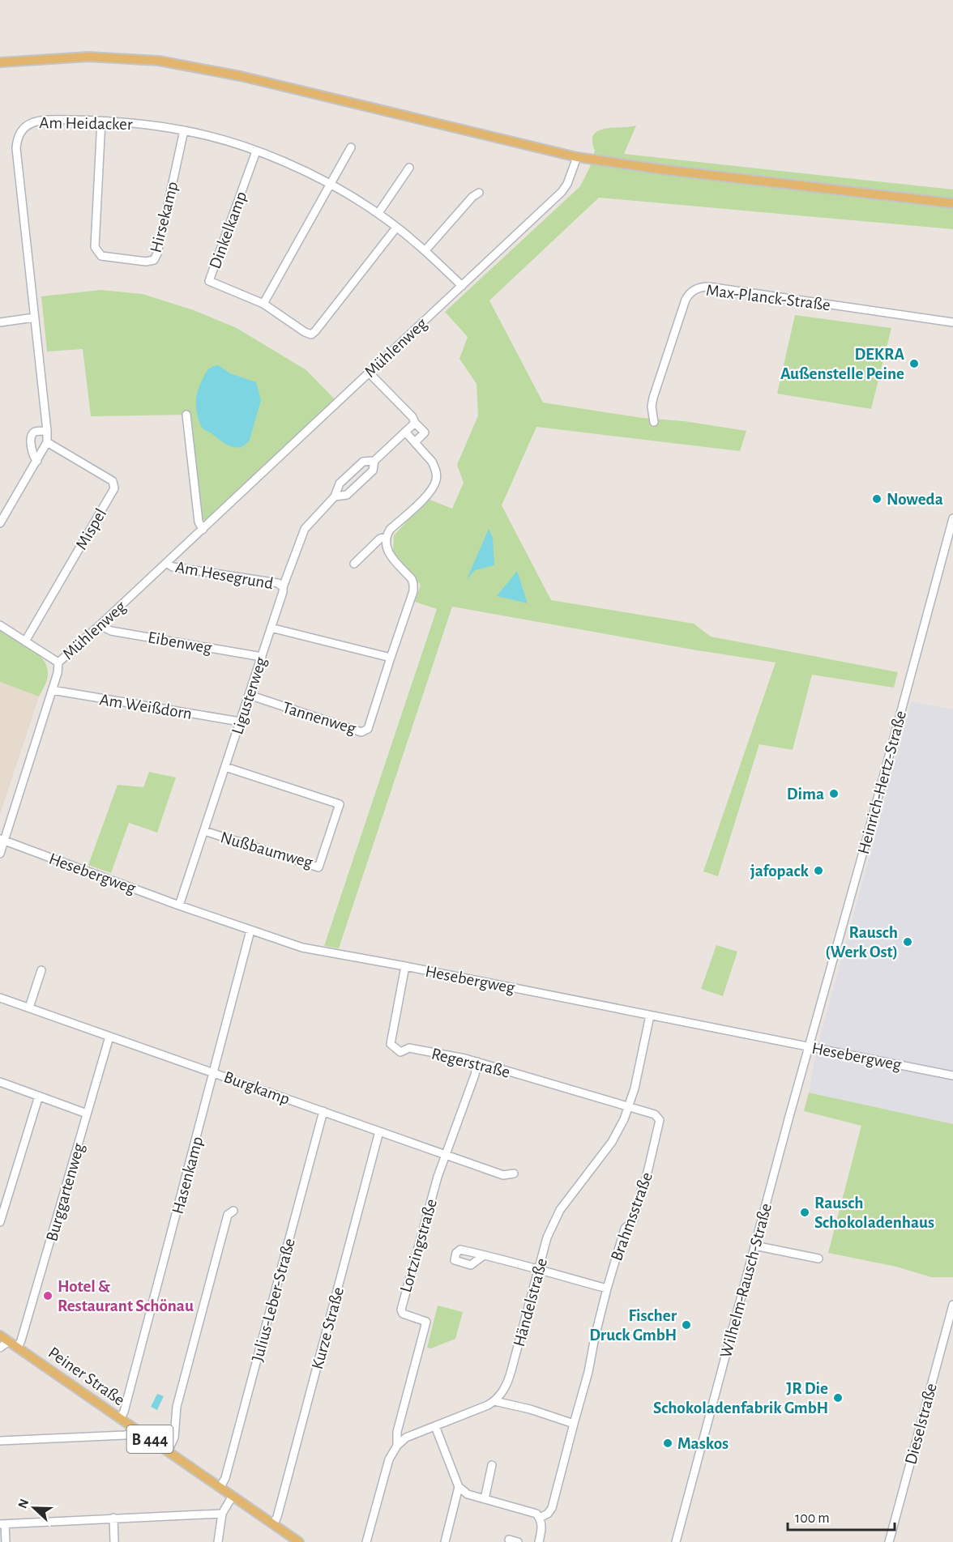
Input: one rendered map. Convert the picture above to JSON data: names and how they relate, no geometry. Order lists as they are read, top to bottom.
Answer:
{
  "streets": {
    "main road": ["Peiner Straße", "B 444"],
    "street": [
      "Am Heidacker",
      "Hirsekamp",
      "Dinkelkamp",
      "Max-Planck-Straße",
      "Mühlenweg",
      "Mispel",
      "Am Hesegrund",
      "Eibenweg",
      "Ligusterweg",
      "Am Weißdorn",
      "Tannenweg",
      "Heinrich-Hertz-Straße",
      "Nußbaumweg",
      "Hesebergweg",
      "Regerstraße",
      "Burgkamp",
      "Hasenkamp",
      "Burggartenweg",
      "Brahmsstraße",
      "Lortzingstraße",
      "Wilhelm-Rausch-Straße",
      "Julius-Leber-Straße",
      "Händelstraße",
      "Kurze Straße",
      "Dieselstraße"
    ]
  },
  "crossings": [
    ["Am Heidacker", "Hirsekamp"],
    ["Am Heidacker", "Dinkelkamp"],
    ["Am Heidacker", "Mühlenweg"],
    ["Am Heidacker", "Mispel"],
    ["Mühlenweg", "Am Hesegrund"],
    ["Mühlenweg", "Eibenweg"],
    ["Mühlenweg", "Am Weißdorn"],
    ["Mühlenweg", "Hesebergweg"],
    ["Am Hesegrund", "Ligusterweg"],
    ["Eibenweg", "Ligusterweg"],
    ["Ligusterweg", "Am Weißdorn"],
    ["Ligusterweg", "Tannenweg"],
    ["Ligusterweg", "Nußbaumweg"],
    ["Ligusterweg", "Hesebergweg"],
    ["Heinrich-Hertz-Straße", "Hesebergweg"],
    ["Heinrich-Hertz-Straße", "Wilhelm-Rausch-Straße"],
    ["Hesebergweg", "Regerstraße"],
    ["Hesebergweg", "Hasenkamp"],
    ["Hesebergweg", "Wilhelm-Rausch-Straße"],
    ["Hesebergweg", "Händelstraße"],
    ["Regerstraße", "Brahmsstraße"],
    ["Regerstraße", "Lortzingstraße"],
    ["Regerstraße", "Händelstraße"],
    ["Burgkamp", "Hasenkamp"],
    ["Burgkamp", "Burggartenweg"],
    ["Burgkamp", "Lortzingstraße"],
    ["Burgkamp", "Julius-Leber-Straße"],
    ["Burgkamp", "Kurze Straße"],
    ["Hasenkamp", "Peiner Straße"],
    ["Burggartenweg", "Peiner Straße"],
    ["Brahmsstraße", "Händelstraße"],
    ["Julius-Leber-Straße", "Peiner Straße"],
    ["Kurze Straße", "Peiner Straße"]
  ],
  "places": [
    "DEKRA Außenstelle Peine",
    "Noweda",
    "Dima",
    "jafopack",
    "Rausch (Werk Ost)",
    "Rausch Schokoladenhaus",
    "Hotel & Restaurant Schönau",
    "Fischer Druck GmbH",
    "JR Die Schokoladenfabrik GmbH",
    "Maskos"
  ],
  "scale_bar": "100 m",
  "north": "left"
}
